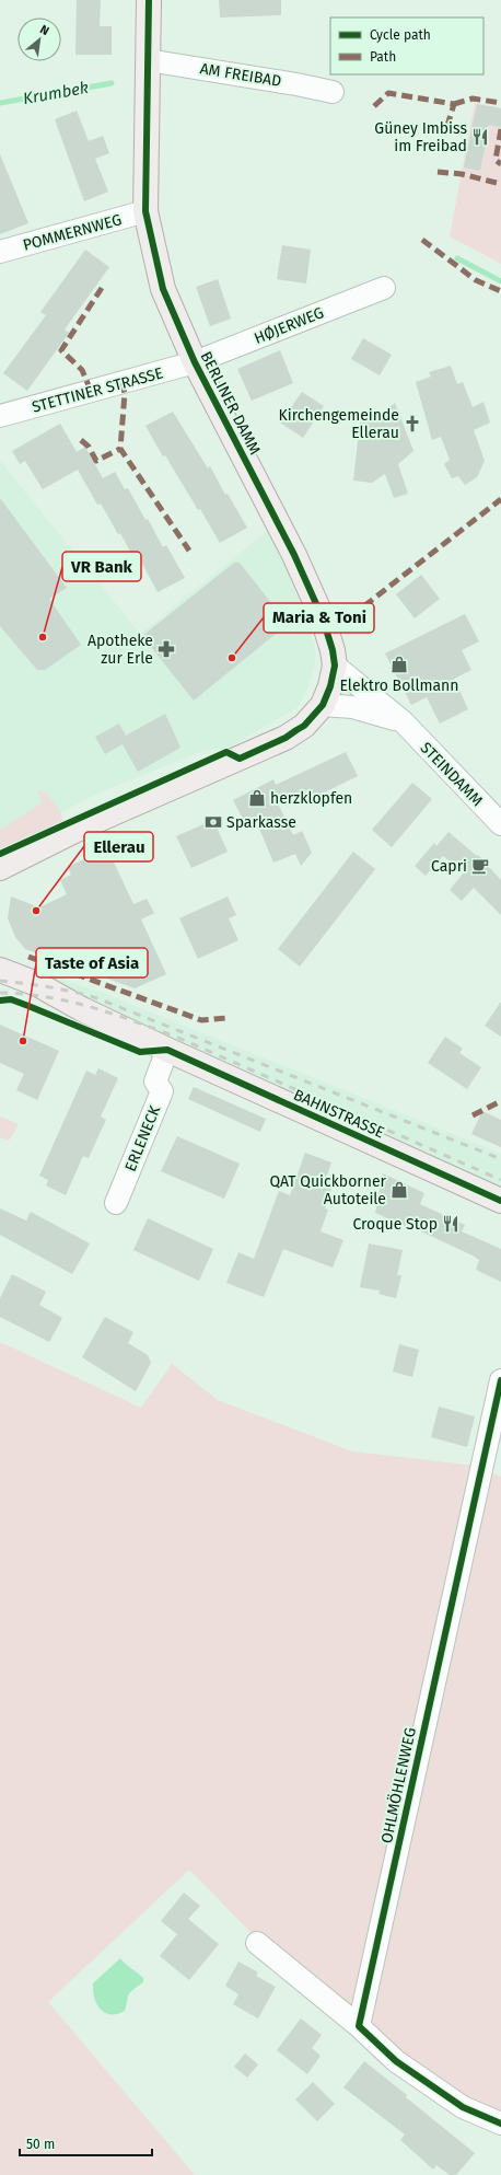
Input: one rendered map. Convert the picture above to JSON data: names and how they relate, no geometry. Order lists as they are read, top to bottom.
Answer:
{
  "streets": {
    "main road": ["BERLINER DAMM", "BAHNSTRASSE"],
    "street": [
      "AM FREIBAD",
      "POMMERNWEG",
      "HØJERWEG",
      "STETTINER STRASSE",
      "STEINDAMM",
      "ERLENECK",
      "OHLMÖHLENWEG"
    ]
  },
  "crossings": [
    ["AM FREIBAD", "BERLINER DAMM"],
    ["POMMERNWEG", "BERLINER DAMM"],
    ["HØJERWEG", "STETTINER STRASSE"],
    ["HØJERWEG", "BERLINER DAMM"],
    ["STETTINER STRASSE", "BERLINER DAMM"],
    ["BERLINER DAMM", "STEINDAMM"],
    ["BAHNSTRASSE", "ERLENECK"]
  ],
  "water": ["Krumbek"],
  "places": {
    "restaurant": ["Güney Imbiss im Freibad", "Croque Stop"],
    "church": ["Kirchengemeinde Ellerau"],
    "other": [
      "VR Bank",
      "Maria & Toni",
      "Ellerau",
      "Taste of Asia"
    ],
    "pharmacy": ["Apotheke zur Erle"],
    "shop": ["Elektro Bollmann", "herzklopfen", "QAT Quickborner Autoteile"],
    "bank": ["Sparkasse"],
    "cafe": ["Capri"]
  },
  "legend": ["Cycle path", "Path"],
  "scale_bar": "50 m",
  "north": "top right"
}
